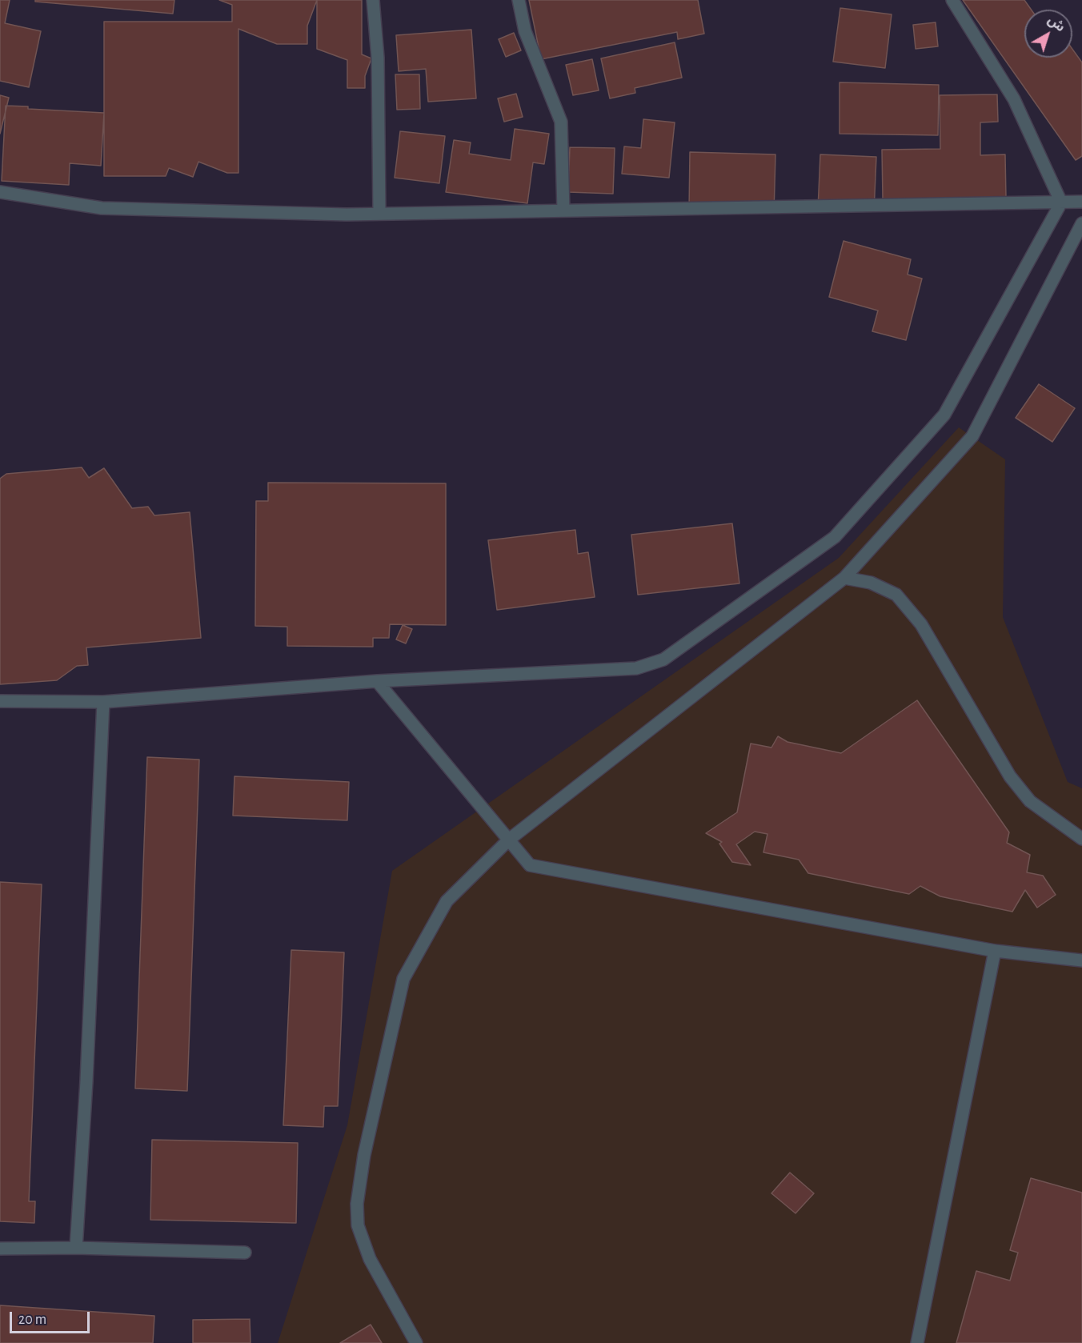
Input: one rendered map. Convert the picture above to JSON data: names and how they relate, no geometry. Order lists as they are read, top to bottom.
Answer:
{
  "scale_bar": "20 m",
  "north": "top right"
}
